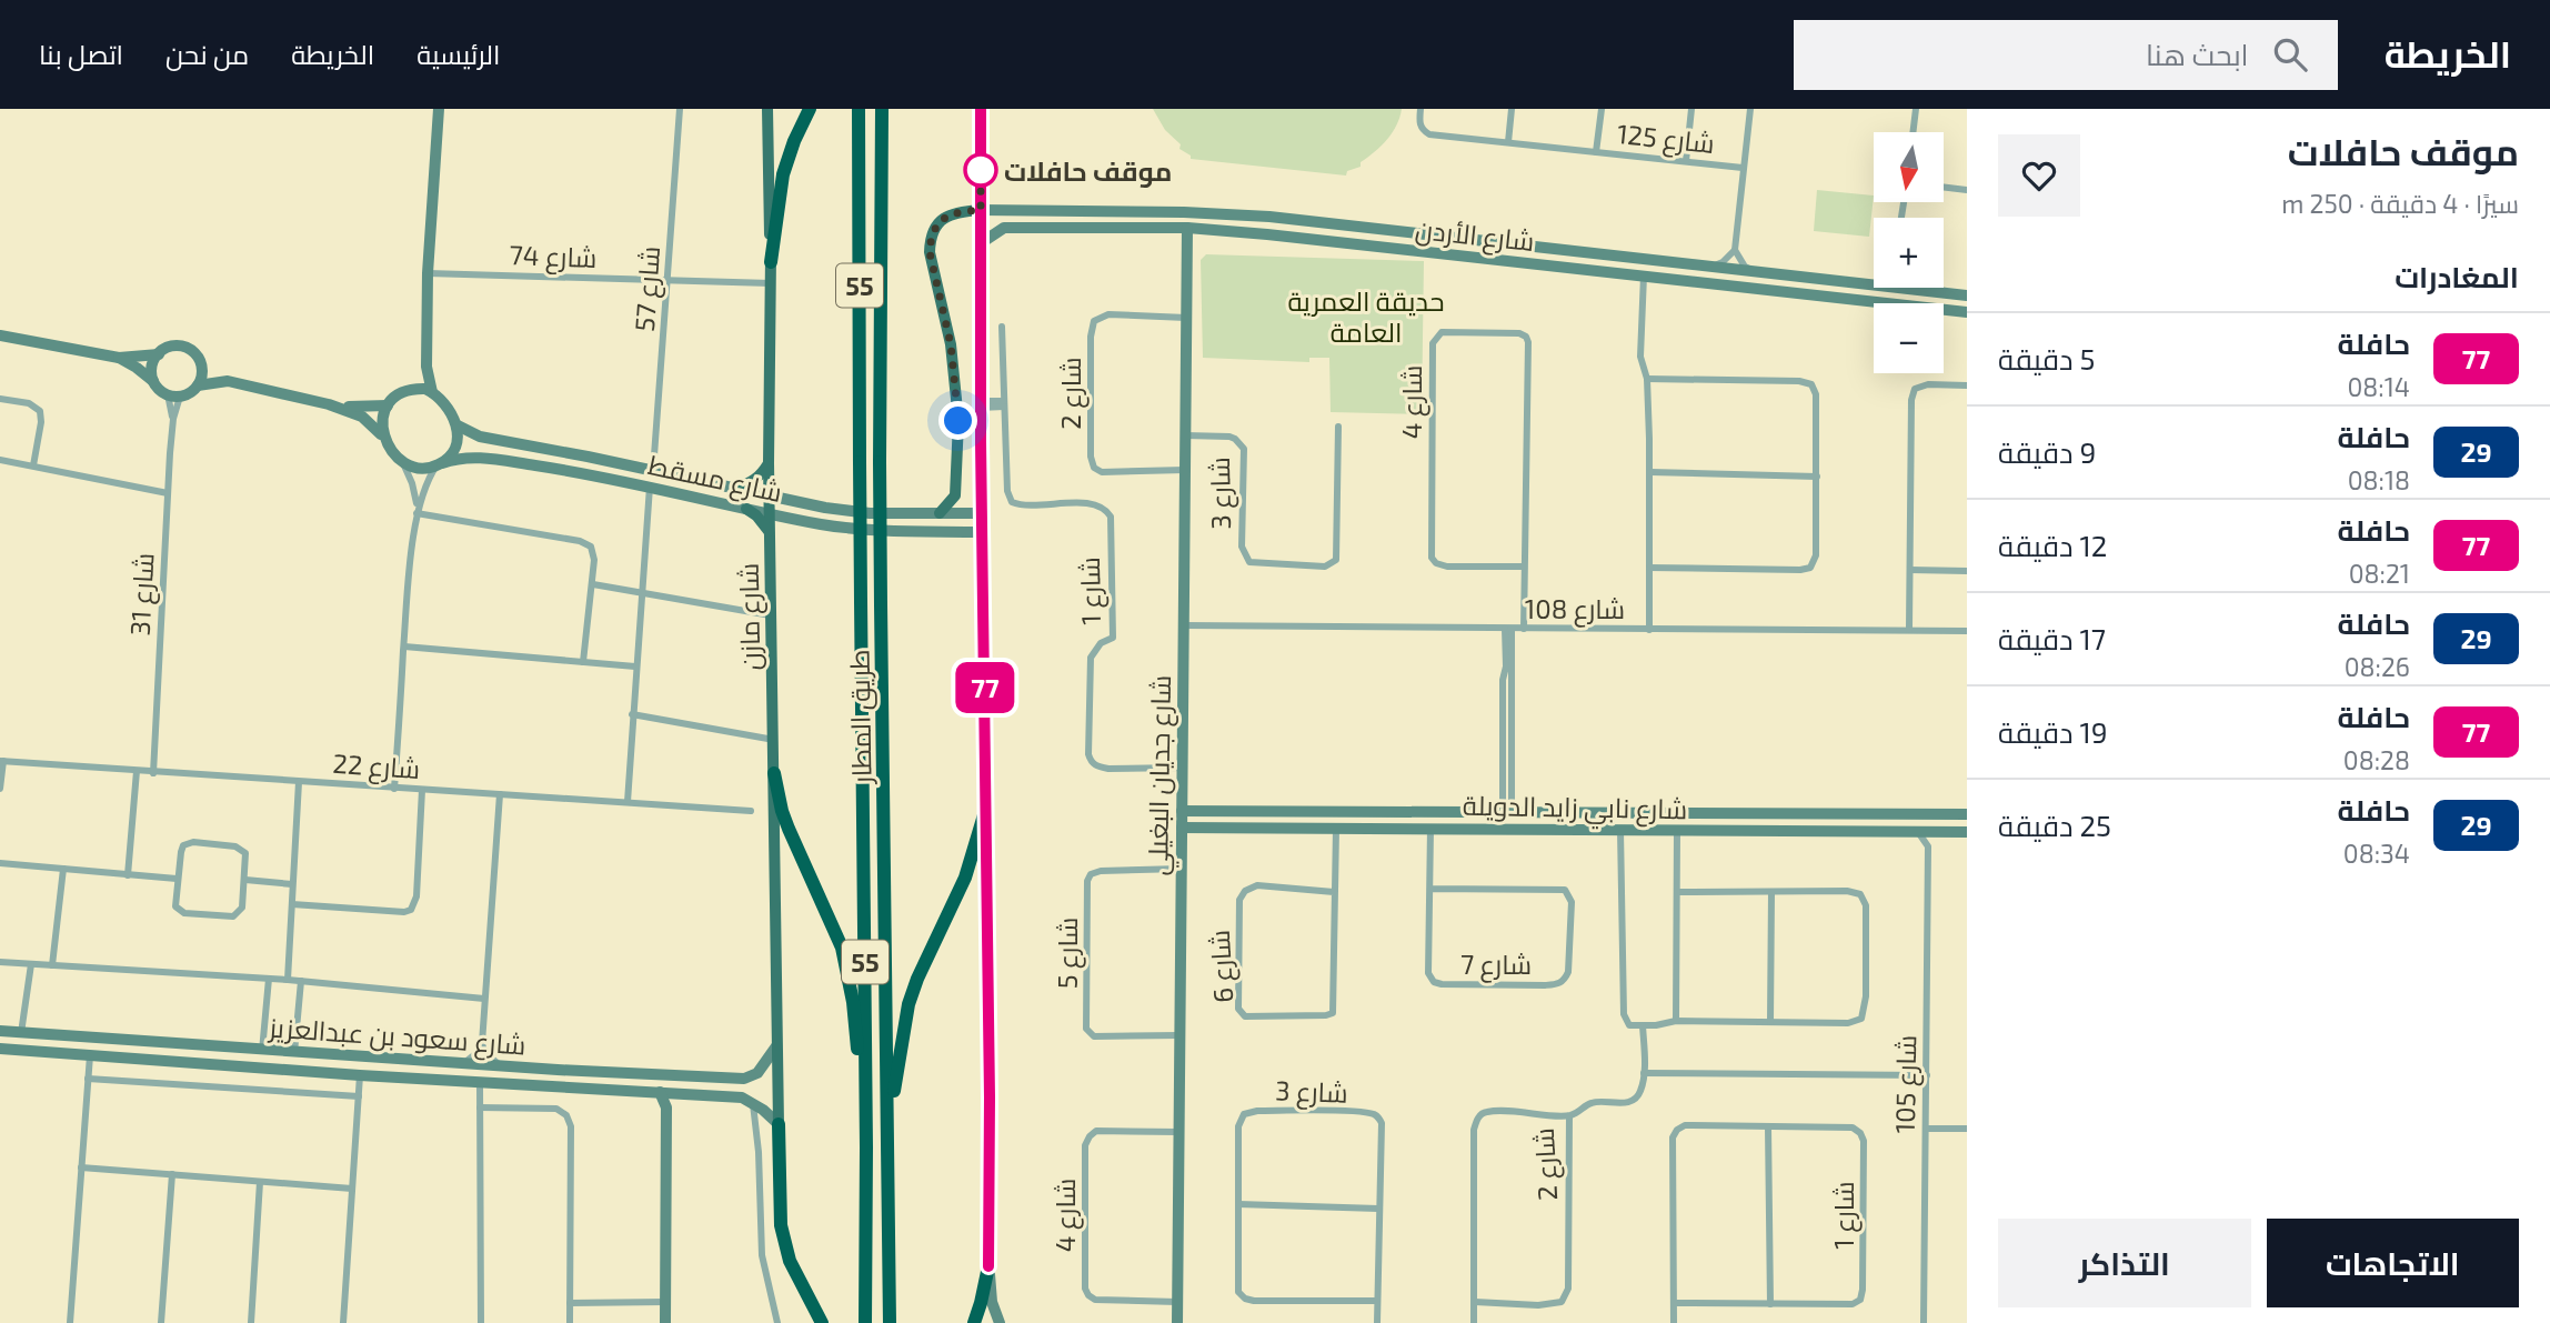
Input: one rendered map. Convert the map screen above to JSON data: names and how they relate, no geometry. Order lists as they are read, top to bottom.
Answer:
{
  "streets": {
    "highway": ["55", "طريق المطار"],
    "main road": ["شارع مازن"],
    "street": [
      "شارع 125",
      "شارع الأردن",
      "شارع 74",
      "شارع 57",
      "شارع 2",
      "شارع 4",
      "شارع مسقط",
      "شارع 3",
      "شارع 1",
      "شارع 31",
      "شارع 108",
      "شارع 22",
      "شارع جديان البغيلي",
      "شارع نابي زايد الدويلة",
      "شارع 5",
      "شارع 7",
      "شارع 6",
      "شارع سعود بن عبدالعزيز",
      "شارع 105"
    ]
  },
  "crossings": [
    ["شارع الأردن", "شارع جديان البغيلي"],
    ["شارع 74", "شارع 57"],
    ["شارع 74", "شارع مازن"],
    ["شارع 57", "شارع مسقط"],
    ["شارع 2", "شارع جديان البغيلي"],
    ["شارع 4", "شارع 108"],
    ["شارع 4", "شارع جديان البغيلي"],
    ["شارع مسقط", "شارع مازن"],
    ["شارع 3", "شارع جديان البغيلي"],
    ["شارع 1", "شارع جديان البغيلي"],
    ["شارع 31", "شارع 22"],
    ["شارع 108", "شارع جديان البغيلي"],
    ["شارع جديان البغيلي", "شارع نابي زايد الدويلة"],
    ["شارع جديان البغيلي", "شارع 5"],
    ["شارع نابي زايد الدويلة", "شارع 7"],
    ["شارع نابي زايد الدويلة", "شارع 6"]
  ],
  "parks": ["حديقة العمرية العامة"],
  "places": ["موقف حافلات"],
  "lines": ["bus line 77"],
  "north": "bottom",
  "page": {
    "header": "الخريطة",
    "search": "ابحث هنا",
    "nav": [
      "الرئيسية",
      "الخريطة",
      "من نحن",
      "اتصل بنا"
    ],
    "heading": [
      ["موقف حافلات", "سيرًا · 4 دقيقة · 250 m"],
      "المغادرات"
    ],
    "on_map": "77",
    "map_buttons": ["+", "−"],
    "list": [
      {
        "mark": "77",
        "name": "حافلة",
        "note": "08:14",
        "value": "5 دقيقة"
      },
      {
        "mark": "29",
        "name": "حافلة",
        "note": "08:18",
        "value": "9 دقيقة"
      },
      {
        "mark": "77",
        "name": "حافلة",
        "note": "08:21",
        "value": "12 دقيقة"
      },
      {
        "mark": "29",
        "name": "حافلة",
        "note": "08:26",
        "value": "17 دقيقة"
      },
      {
        "mark": "77",
        "name": "حافلة",
        "note": "08:28",
        "value": "19 دقيقة"
      },
      {
        "mark": "29",
        "name": "حافلة",
        "note": "08:34",
        "value": "25 دقيقة"
      }
    ],
    "buttons": ["الاتجاهات", "التذاكر"]
  }
}
